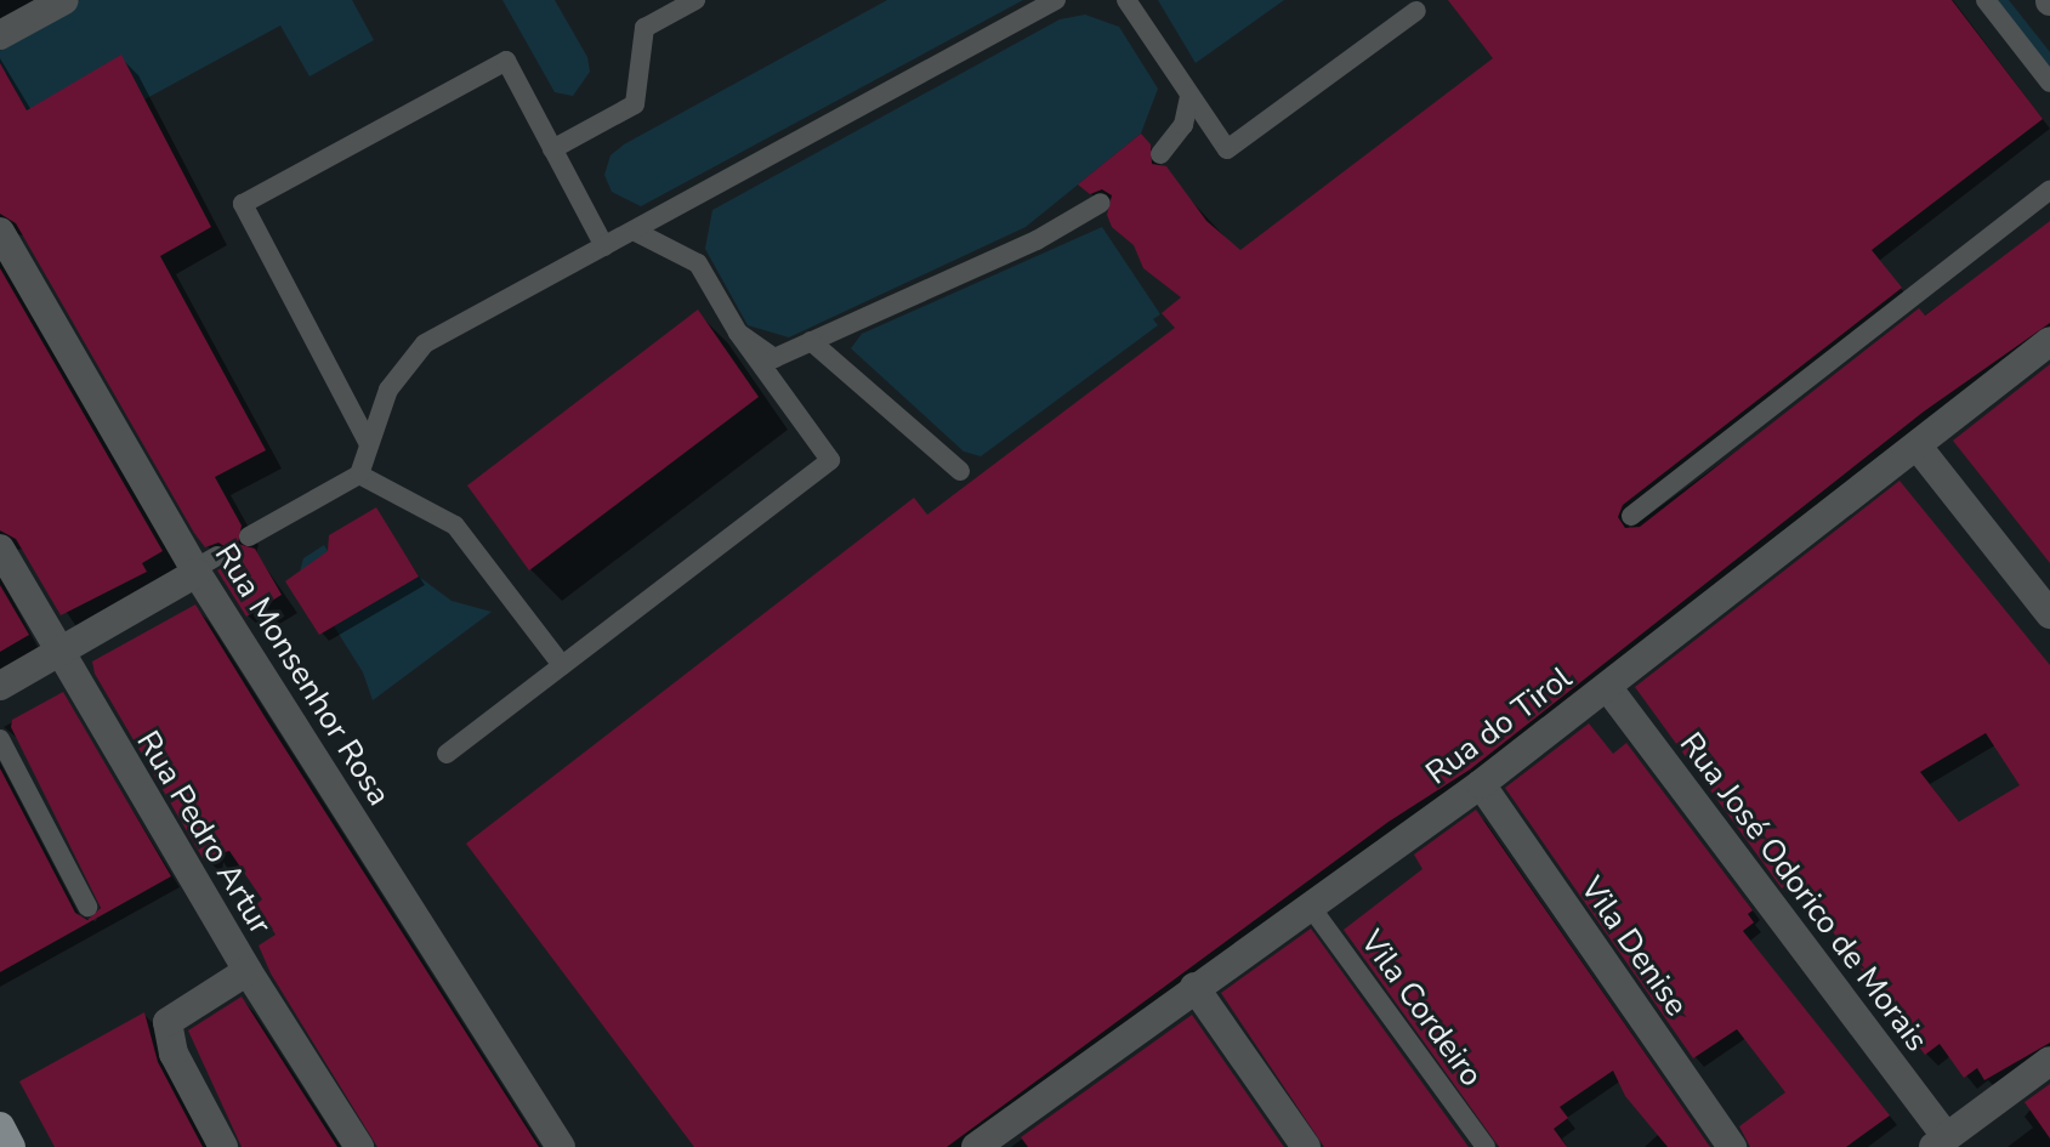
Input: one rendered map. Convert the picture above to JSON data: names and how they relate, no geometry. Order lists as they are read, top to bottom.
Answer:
{
  "streets": {
    "street": [
      "Rua Monsenhor Rosa",
      "Rua do Tirol",
      "Rua Pedro Artur",
      "Rua José Odorico de Morais",
      "Vila Denise"
    ],
    "lane": ["Vila Cordeiro"]
  },
  "crossings": [
    ["Rua do Tirol", "Rua José Odorico de Morais"],
    ["Rua do Tirol", "Vila Denise"],
    ["Rua do Tirol", "Vila Cordeiro"]
  ]
}
